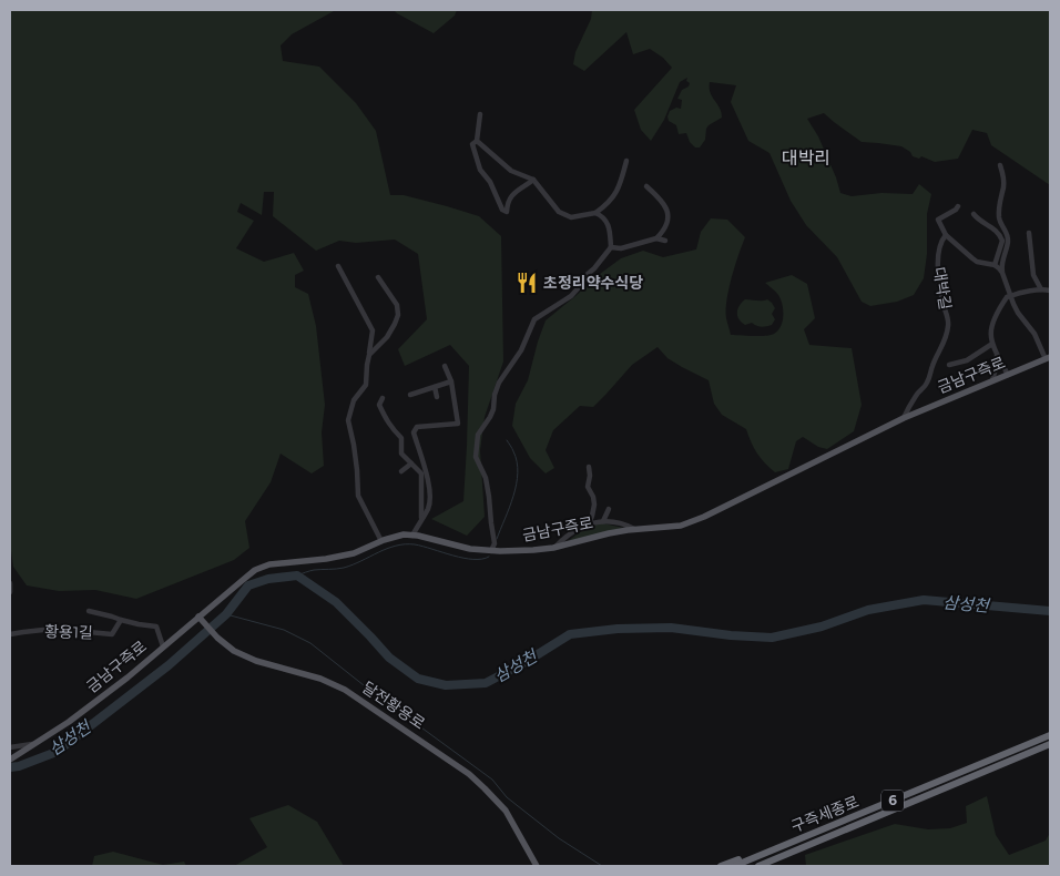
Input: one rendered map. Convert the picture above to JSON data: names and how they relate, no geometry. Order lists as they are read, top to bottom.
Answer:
{
  "streets": {
    "highway": ["6", "구즉세종로"],
    "main road": ["금남구즉로", "달전황용로"],
    "street": ["대박길", "황용1길"]
  },
  "crossings": [
    ["대박길", "금남구즉로"],
    ["금남구즉로", "황용1길"],
    ["금남구즉로", "달전황용로"]
  ],
  "districts": ["대박리"],
  "water": ["삼성천"],
  "places": {
    "restaurant": ["초정리약수식당"]
  }
}
